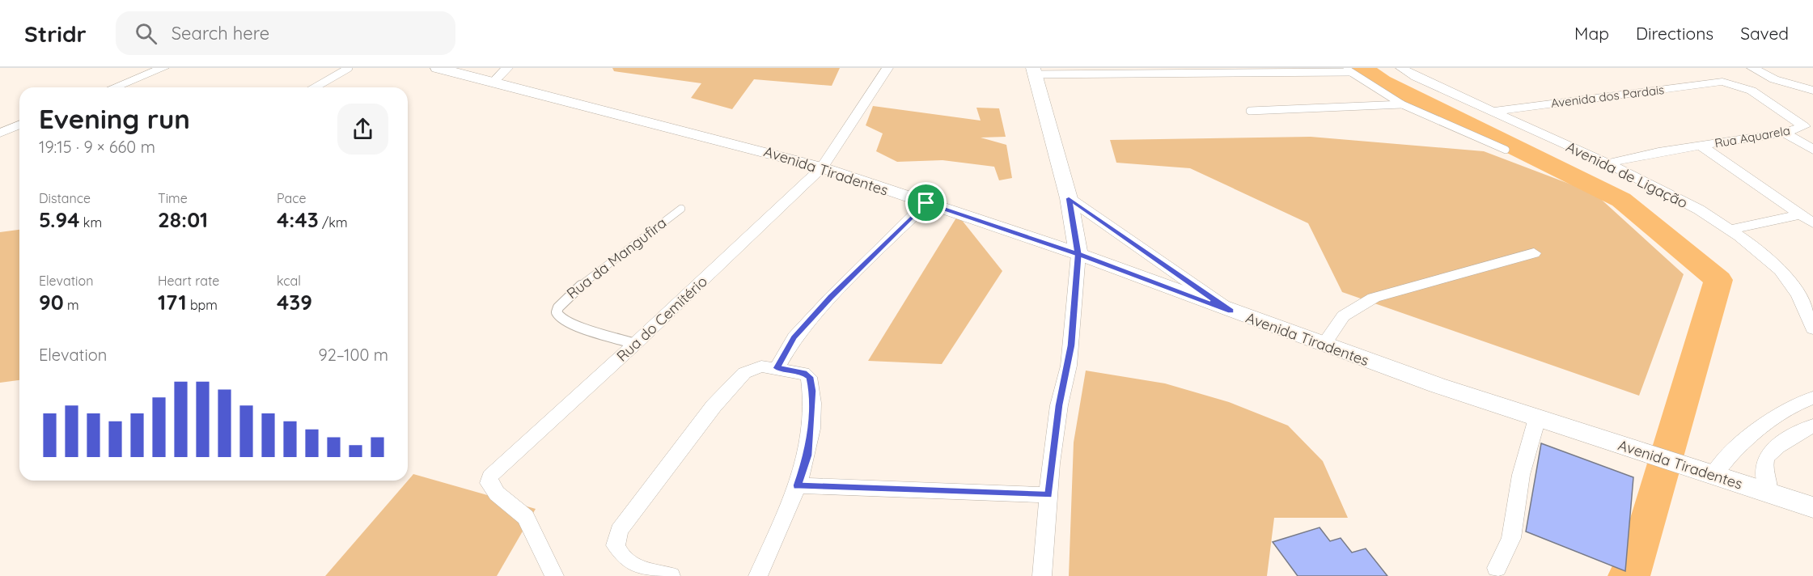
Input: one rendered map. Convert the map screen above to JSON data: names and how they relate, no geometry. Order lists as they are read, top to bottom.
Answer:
{
  "streets": {
    "street": [
      "Avenida dos Pardais",
      "Rua Aquarela",
      "Avenida Tiradentes",
      "Avenida de Ligação",
      "Rua do Cemitério"
    ],
    "lane": ["Rua da Mangufira"]
  },
  "crossings": [
    ["Avenida dos Pardais", "Rua Aquarela"],
    ["Avenida dos Pardais", "Avenida de Ligação"],
    ["Rua Aquarela", "Avenida de Ligação"],
    ["Avenida Tiradentes", "Rua do Cemitério"],
    ["Rua da Mangufira", "Rua do Cemitério"]
  ],
  "page": {
    "header": "Stridr",
    "search": "Search here",
    "nav": ["Map", "Directions", "Saved"],
    "heading": ["Evening run", "19:15 · 9 × 660 m"],
    "stats": [
      ["Distance", "5.94 km"],
      ["Time", "28:01"],
      ["Pace", "4:43 /km"],
      ["Elevation", "90 m"],
      ["Heart rate", "171 bpm"],
      ["kcal", "439"]
    ],
    "chart": ["Elevation", "92–100 m"]
  }
}
